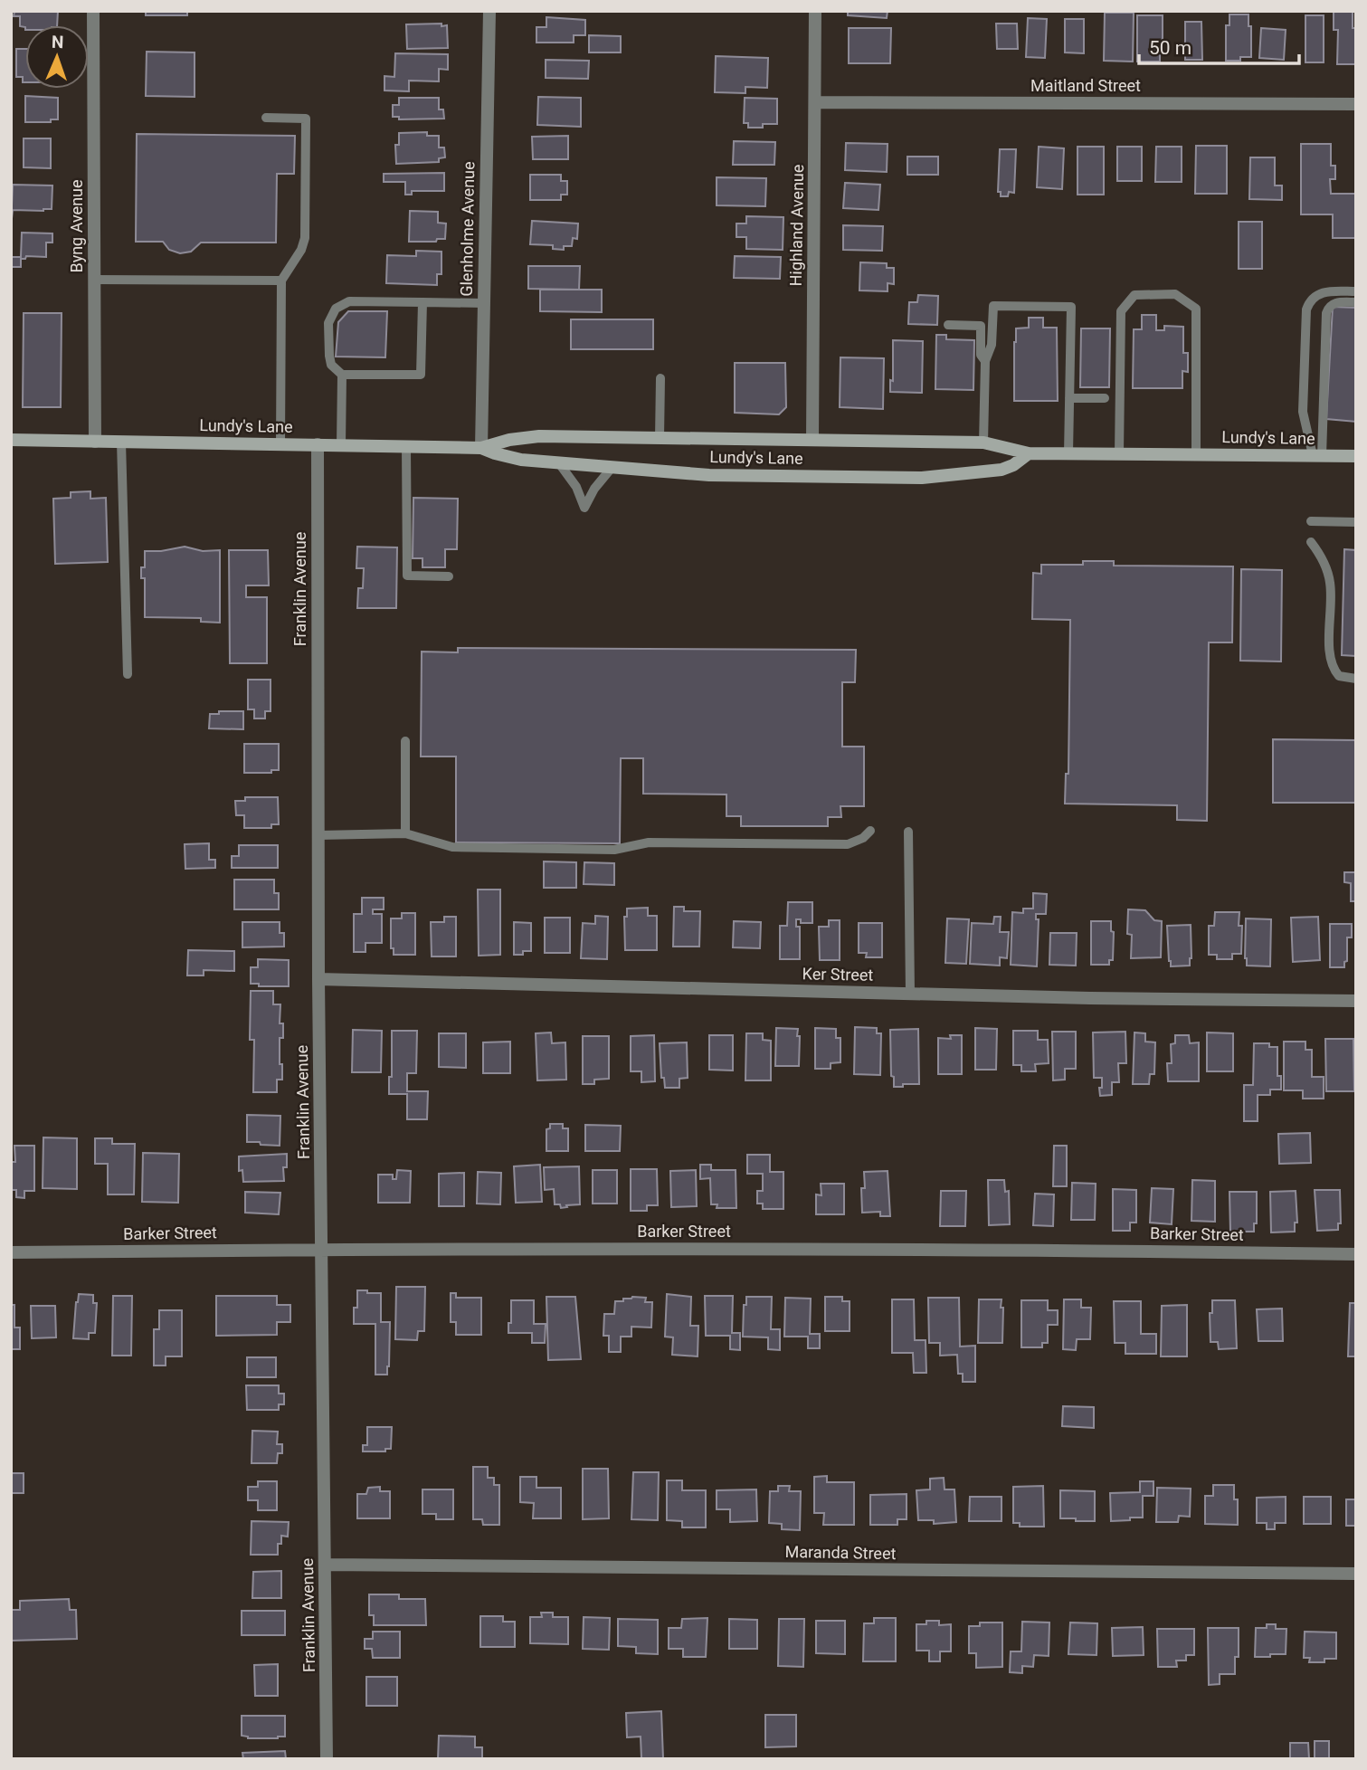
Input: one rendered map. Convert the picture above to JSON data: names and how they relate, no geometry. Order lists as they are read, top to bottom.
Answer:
{
  "streets": {
    "main road": ["Lundy's Lane"],
    "street": [
      "Maitland Street",
      "Highland Avenue",
      "Byng Avenue",
      "Glenholme Avenue",
      "Franklin Avenue",
      "Ker Street",
      "Barker Street",
      "Maranda Street"
    ]
  },
  "crossings": [
    ["Maitland Street", "Highland Avenue"],
    ["Highland Avenue", "Lundy's Lane"],
    ["Byng Avenue", "Lundy's Lane"],
    ["Glenholme Avenue", "Lundy's Lane"],
    ["Lundy's Lane", "Franklin Avenue"],
    ["Franklin Avenue", "Ker Street"],
    ["Franklin Avenue", "Barker Street"],
    ["Franklin Avenue", "Maranda Street"]
  ],
  "scale_bar": "50 m",
  "north": "top"
}
